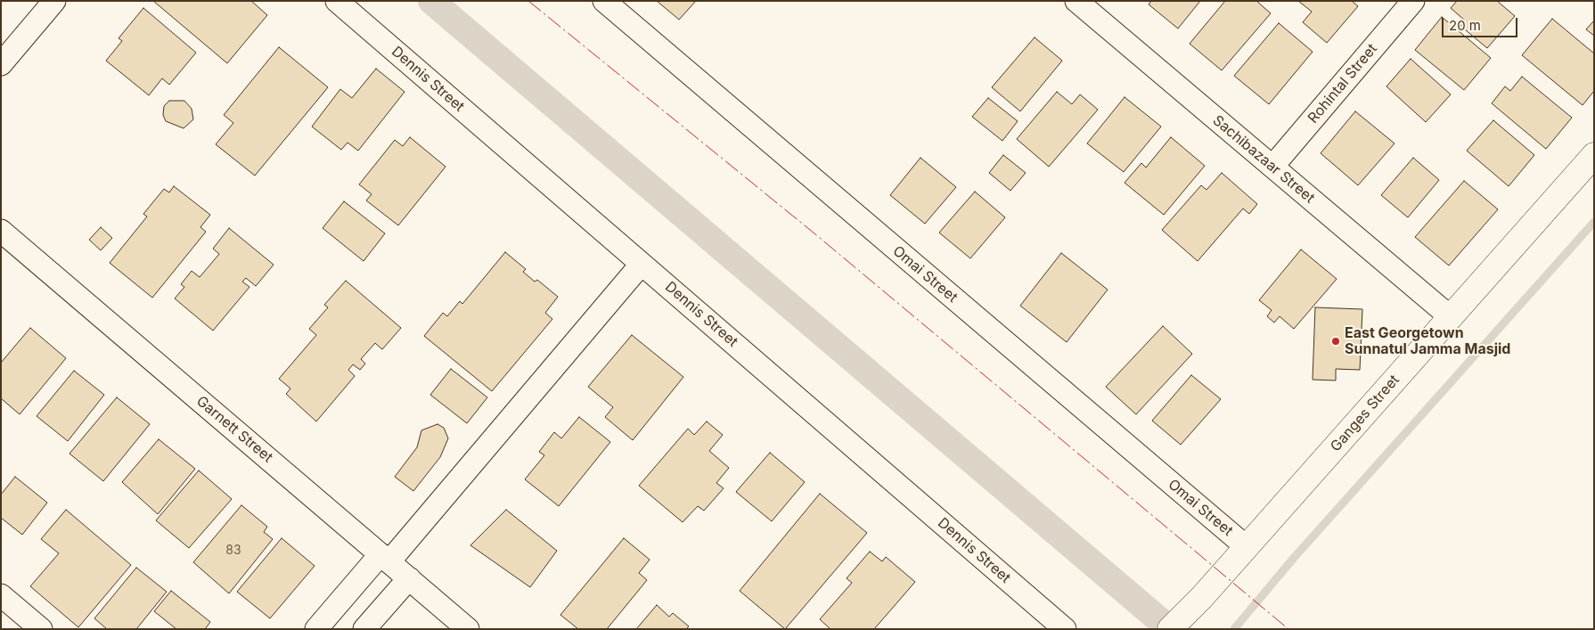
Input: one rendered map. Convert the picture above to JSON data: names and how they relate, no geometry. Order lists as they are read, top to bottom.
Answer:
{
  "streets": {
    "street": [
      "Dennis Street",
      "Rohintal Street",
      "Sachibazaar Street",
      "Omai Street",
      "Ganges Street",
      "Garnett Street"
    ]
  },
  "crossings": [
    ["Rohintal Street", "Sachibazaar Street"],
    ["Sachibazaar Street", "Ganges Street"],
    ["Omai Street", "Ganges Street"]
  ],
  "places": ["East Georgetown Sunnatul Jamma Masjid"],
  "house_numbers": ["83"],
  "scale_bar": "20 m"
}
